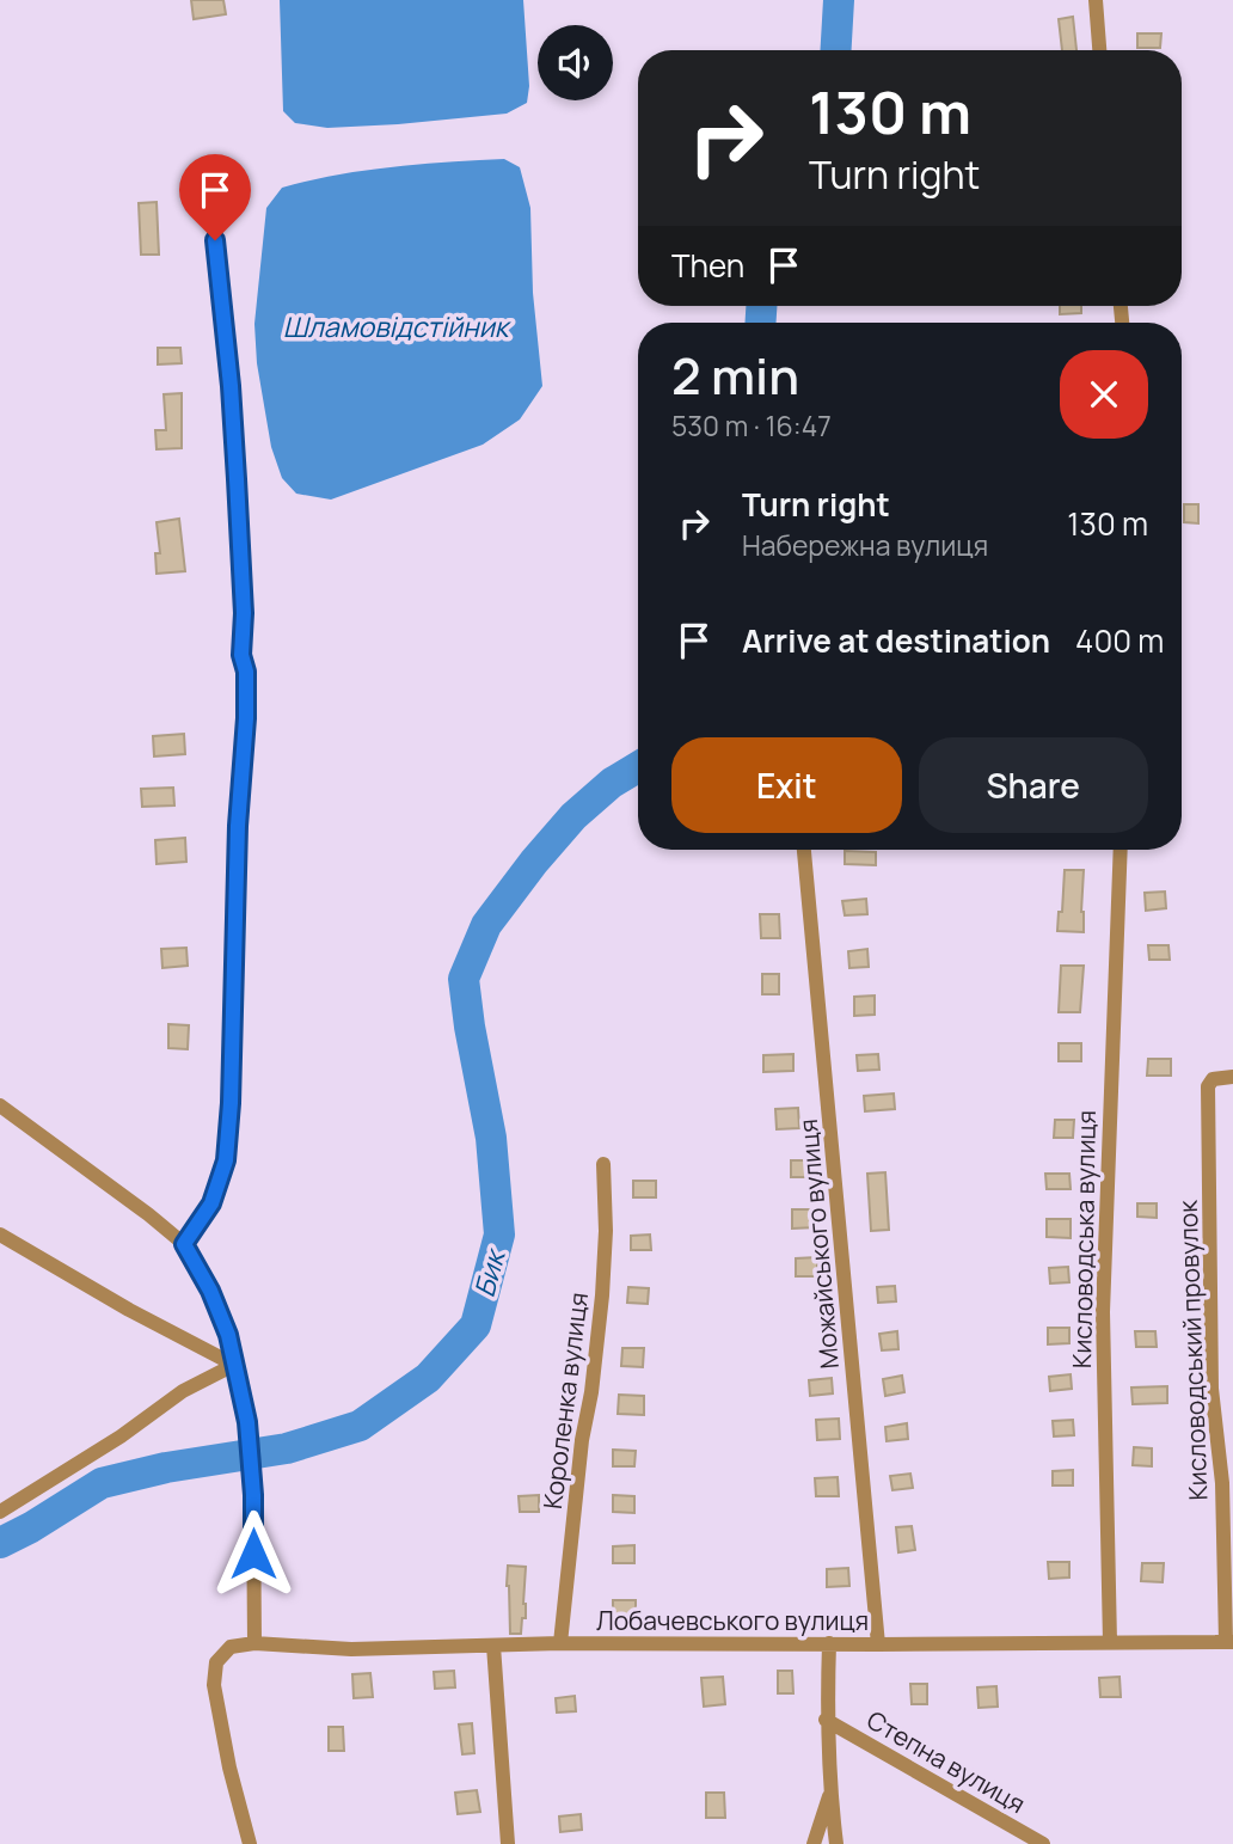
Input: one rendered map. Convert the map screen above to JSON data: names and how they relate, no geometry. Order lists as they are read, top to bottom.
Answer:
{
  "streets": {
    "street": [
      "Кисловодська вулиця",
      "Можайського вулиця",
      "Кисловодський провулок",
      "Короленка вулиця",
      "Лобачевського вулиця",
      "Степна вулиця"
    ]
  },
  "crossings": [
    ["Кисловодська вулиця", "Лобачевського вулиця"],
    ["Можайського вулиця", "Лобачевського вулиця"],
    ["Кисловодський провулок", "Лобачевського вулиця"],
    ["Короленка вулиця", "Лобачевського вулиця"]
  ],
  "water": ["Шламовідстійник", "Бик"],
  "page": {
    "turn": ["130 m", "Turn right"],
    "then": "Then",
    "heading": ["2 min", "530 m · 16:47"],
    "list": [
      {
        "name": "Turn right",
        "note": "Набережна вулиця",
        "value": "130 m"
      },
      {
        "name": "Arrive at destination",
        "value": "400 m"
      }
    ],
    "buttons": ["Exit", "Share"]
  }
}
